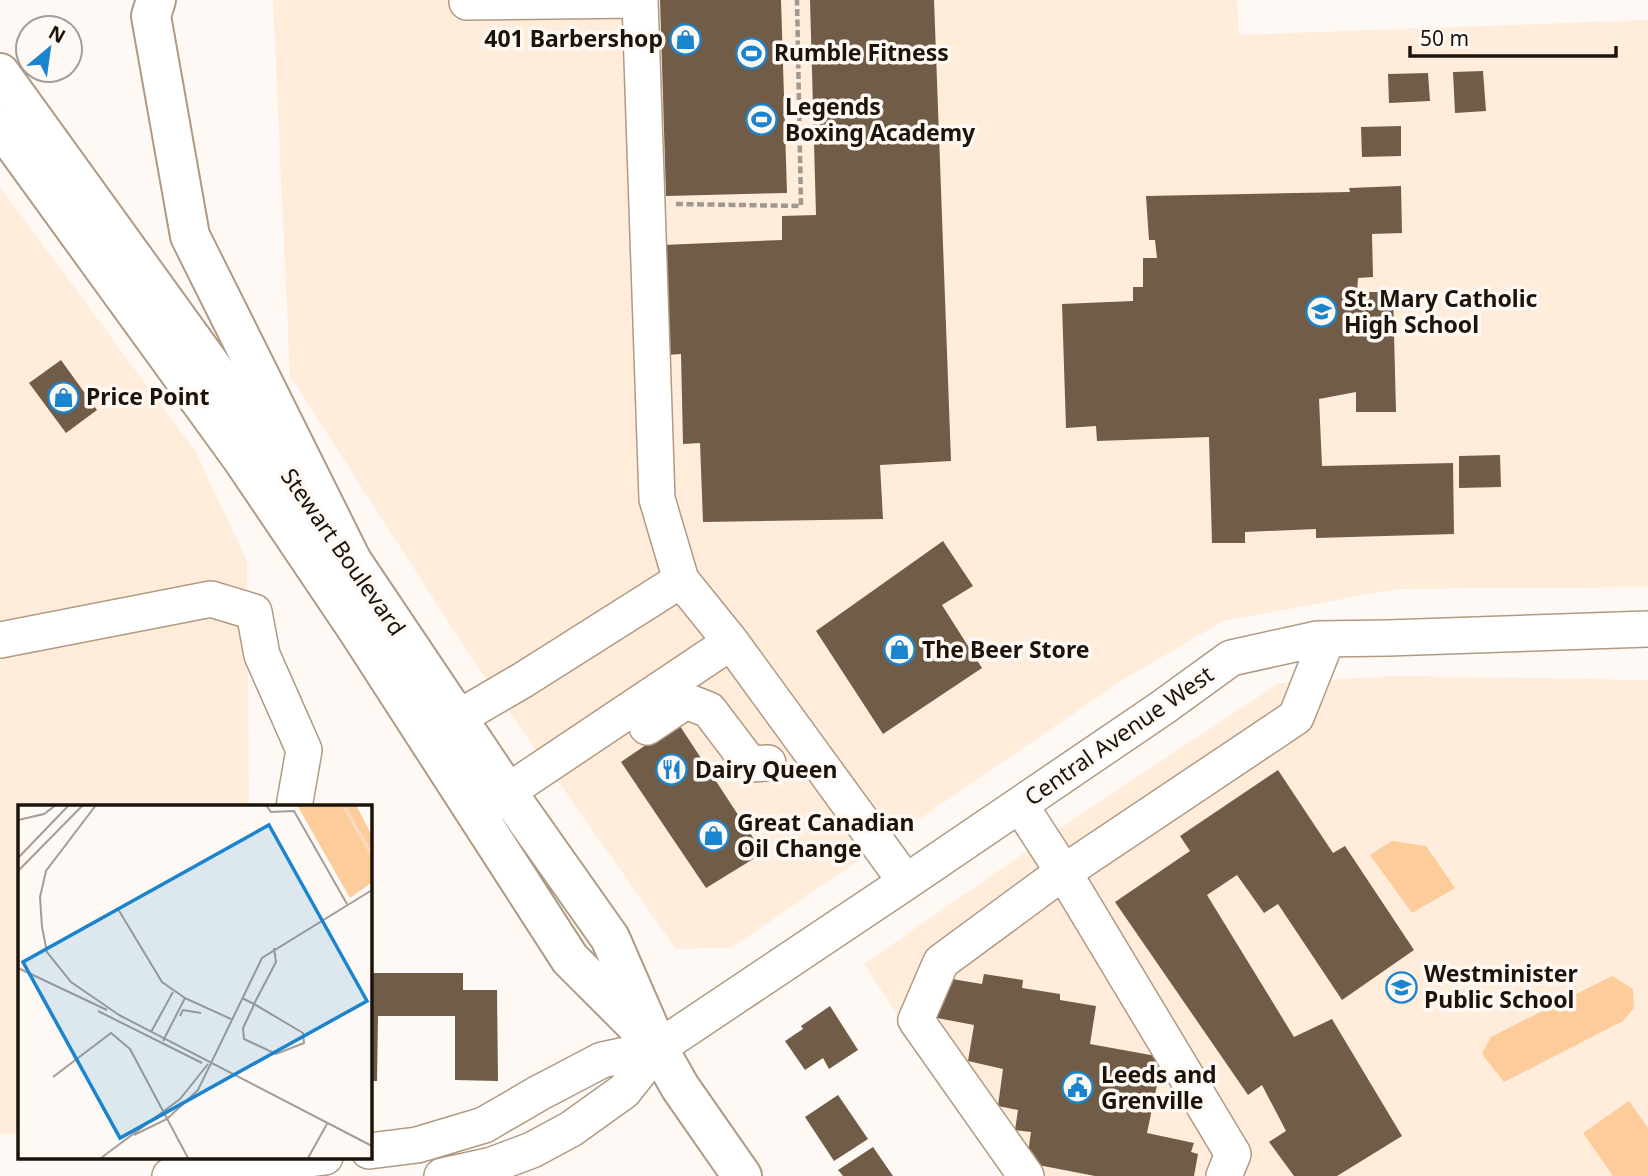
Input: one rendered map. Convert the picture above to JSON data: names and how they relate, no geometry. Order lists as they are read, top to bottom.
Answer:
{
  "streets": {
    "main road": ["Stewart Boulevard"],
    "street": ["Central Avenue West"]
  },
  "crossings": [
    ["Stewart Boulevard", "Central Avenue West"]
  ],
  "places": {
    "shop": [
      "401 Barbershop",
      "Price Point",
      "The Beer Store",
      "Great Canadian Oil Change"
    ],
    "sports": ["Rumble Fitness", "Legends Boxing Academy"],
    "school or university": ["St. Mary Catholic High School", "Westminister Public School"],
    "restaurant": ["Dairy Queen"],
    "public building": ["Leeds and Grenville"]
  },
  "scale_bar": "50 m",
  "north": "top right"
}
